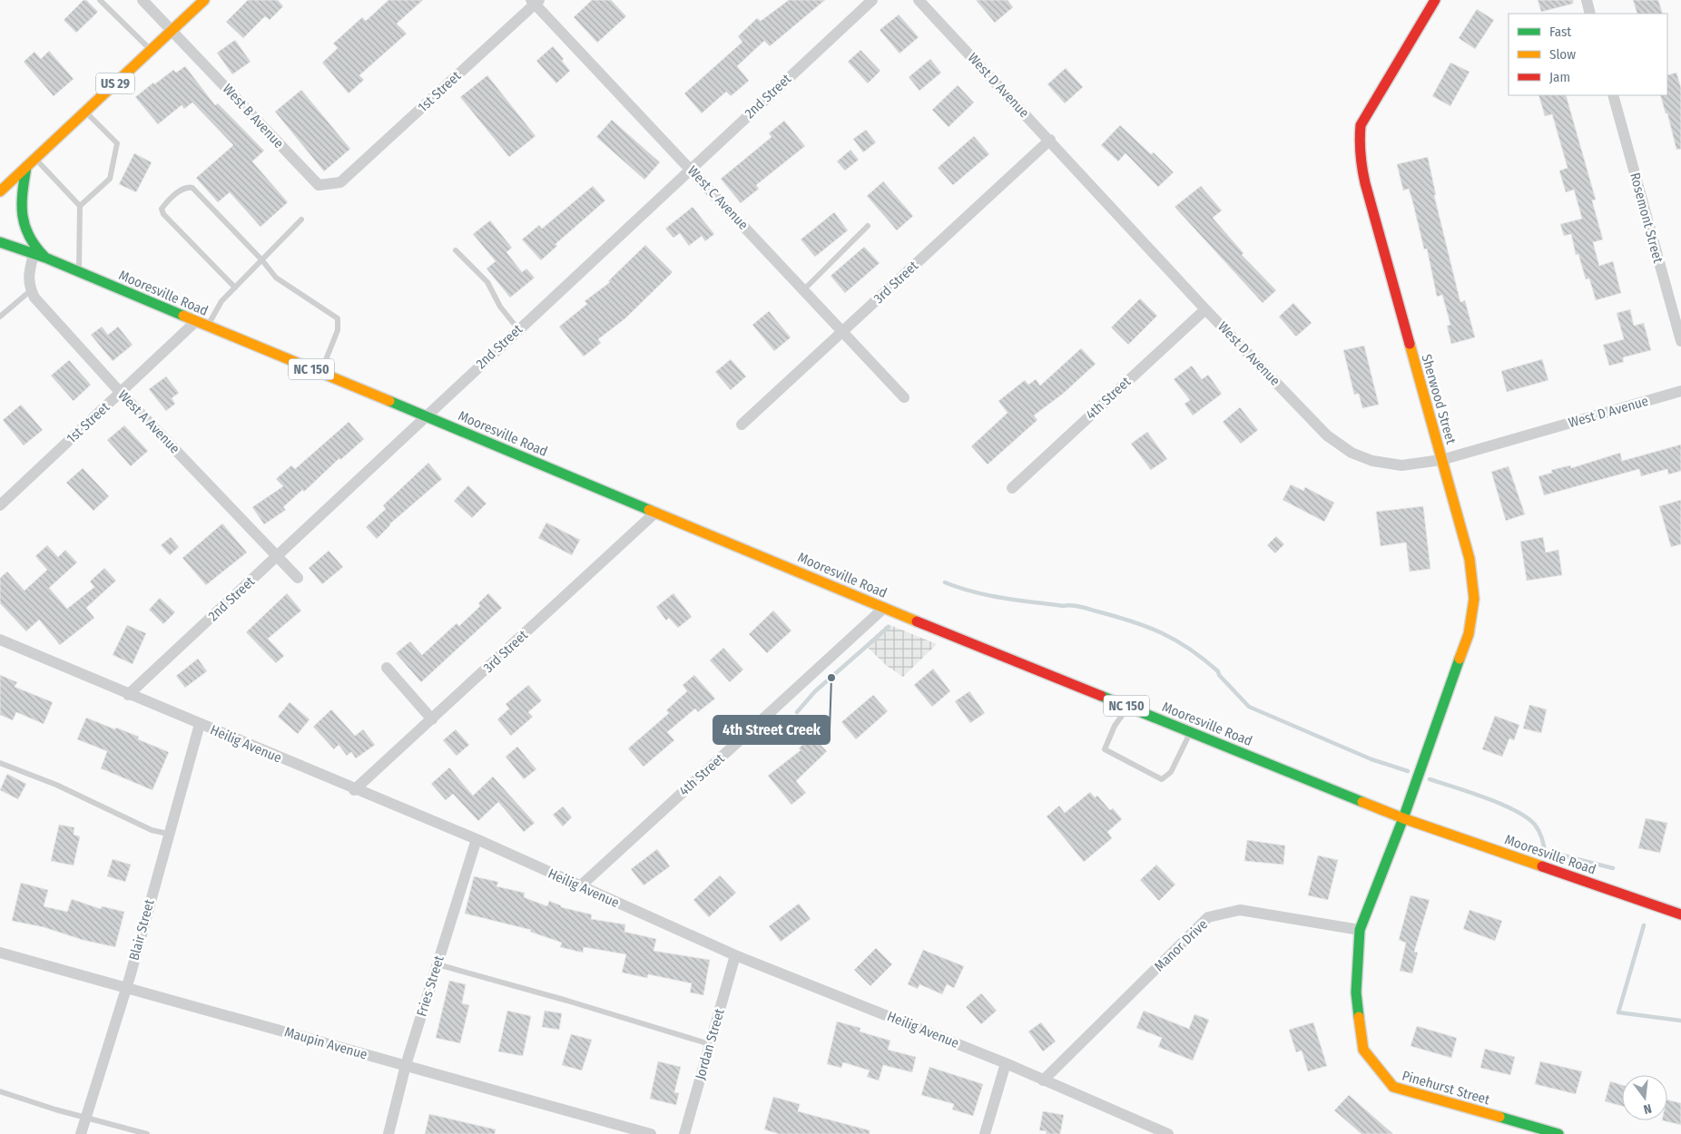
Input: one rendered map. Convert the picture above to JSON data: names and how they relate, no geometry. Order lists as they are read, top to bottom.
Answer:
{
  "streets": {
    "main road": [
      "US 29",
      "Mooresville Road",
      "NC 150",
      "Sherwood Street",
      "Pinehurst Street"
    ],
    "street": [
      "West D Avenue",
      "1st Street",
      "2nd Street",
      "West B Avenue",
      "West C Avenue",
      "Rosemont Street",
      "3rd Street",
      "4th Street",
      "West A Avenue",
      "Heilig Avenue",
      "Blair Street",
      "Manor Drive",
      "Fries Street",
      "Maupin Avenue",
      "Jordan Street"
    ]
  },
  "crossings": [
    ["US 29", "West B Avenue"],
    ["West D Avenue", "3rd Street"],
    ["West D Avenue", "4th Street"],
    ["West D Avenue", "Sherwood Street"],
    ["1st Street", "West B Avenue"],
    ["1st Street", "West C Avenue"],
    ["1st Street", "Mooresville Road"],
    ["1st Street", "West A Avenue"],
    ["2nd Street", "West C Avenue"],
    ["2nd Street", "Mooresville Road"],
    ["2nd Street", "West A Avenue"],
    ["2nd Street", "Heilig Avenue"],
    ["West C Avenue", "3rd Street"],
    ["3rd Street", "Mooresville Road"],
    ["3rd Street", "Heilig Avenue"],
    ["Mooresville Road", "4th Street"],
    ["Mooresville Road", "Sherwood Street"],
    ["Mooresville Road", "Pinehurst Street"],
    ["4th Street", "Heilig Avenue"],
    ["Sherwood Street", "Pinehurst Street"],
    ["Heilig Avenue", "Blair Street"],
    ["Heilig Avenue", "Manor Drive"],
    ["Heilig Avenue", "Fries Street"],
    ["Heilig Avenue", "Jordan Street"],
    ["Blair Street", "Maupin Avenue"],
    ["Manor Drive", "Pinehurst Street"],
    ["Fries Street", "Maupin Avenue"]
  ],
  "places": ["4th Street Creek"],
  "legend": ["Fast", "Slow", "Jam"],
  "north": "bottom"
}
